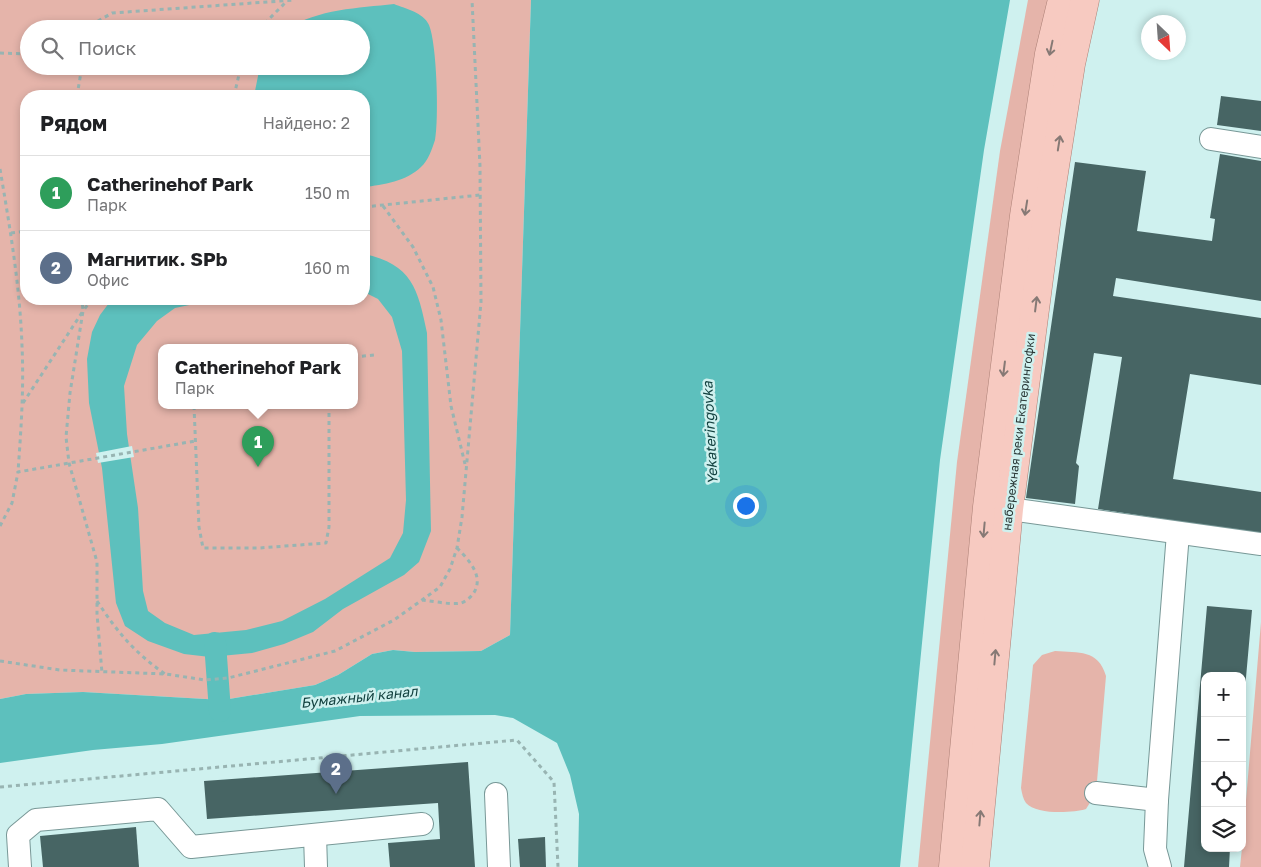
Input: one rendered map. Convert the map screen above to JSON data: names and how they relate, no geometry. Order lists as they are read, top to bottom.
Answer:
{
  "streets": {
    "main road": ["набережная реки Екатерингофки"]
  },
  "water": ["Yekateringovka", "Бумажный канал"],
  "north": "bottom right",
  "page": {
    "search": "Поиск",
    "heading": ["Рядом", "Найдено: 2"],
    "list": [
      {
        "mark": "1",
        "name": "Catherinehof Park",
        "note": "Парк",
        "value": "150 m"
      },
      {
        "mark": "2",
        "name": "Магнитик. SPb",
        "note": "Офис",
        "value": "160 m"
      }
    ],
    "popup": ["Catherinehof Park", "Парк"],
    "pins": ["1", "2"],
    "map_buttons": ["+", "−"]
  }
}
